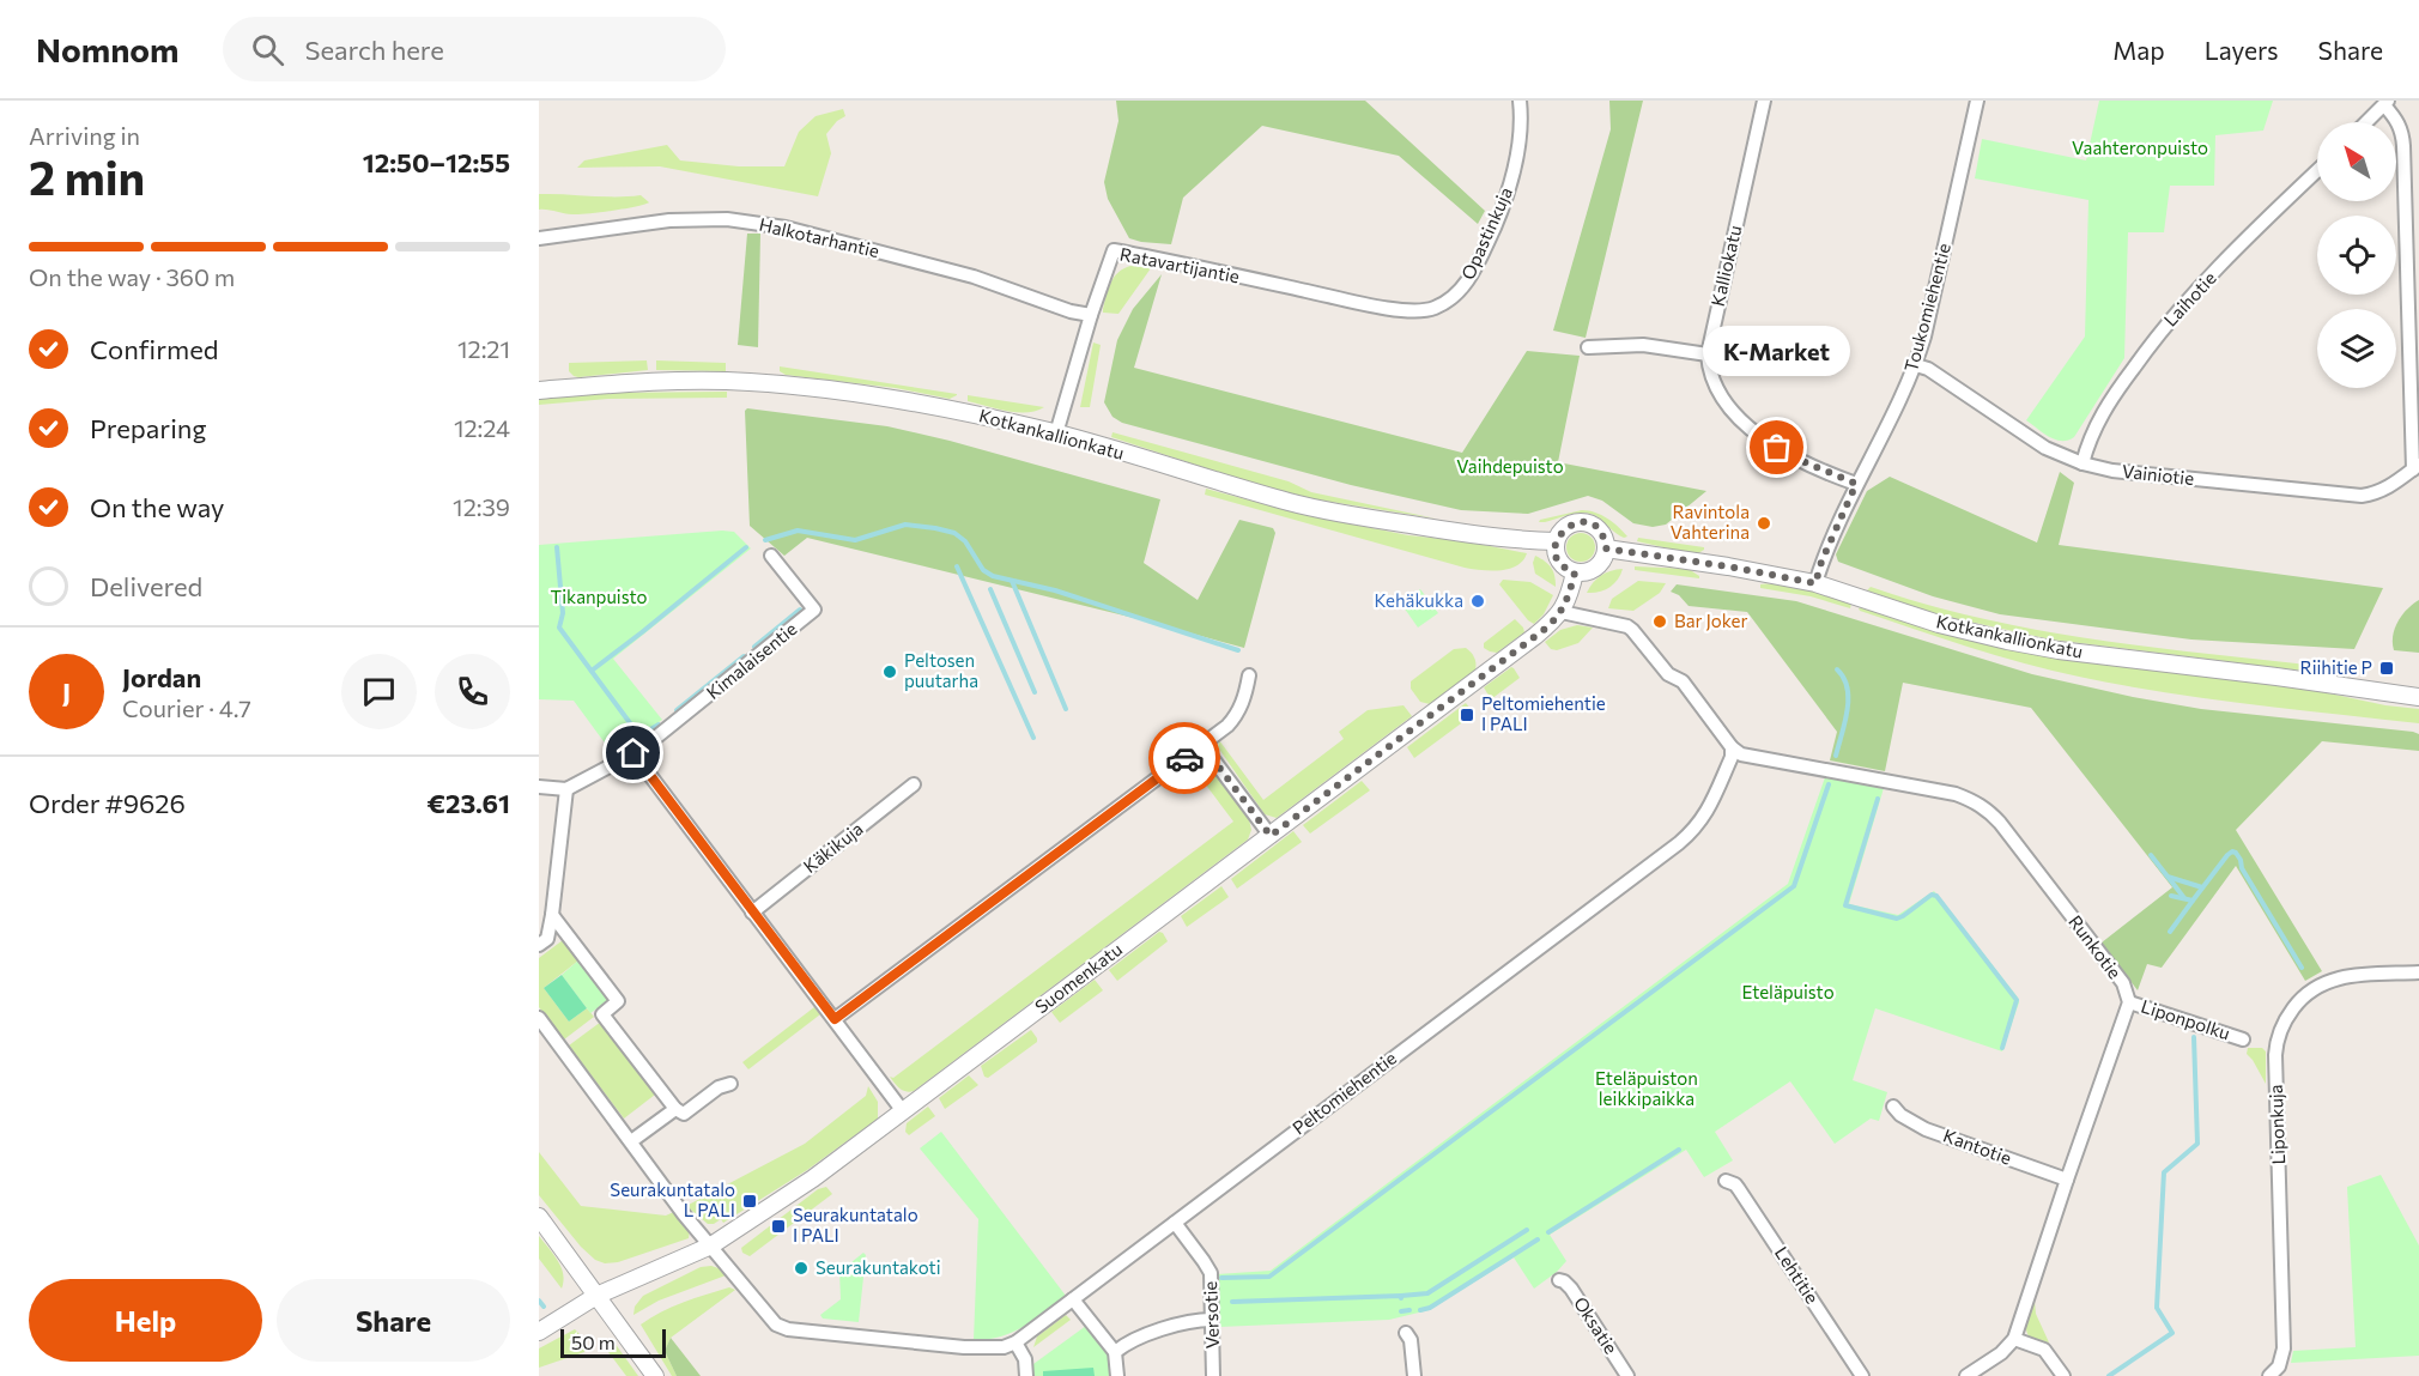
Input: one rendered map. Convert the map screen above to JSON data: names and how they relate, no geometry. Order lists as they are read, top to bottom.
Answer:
{
  "streets": {
    "street": [
      "Opastinkuja",
      "Halkotarhantie",
      "Ratavartijantie",
      "Kalliokatu",
      "Laihotie",
      "Toukomiehentie",
      "Kotkankallionkatu",
      "Vainiotie",
      "Kimalaisentie",
      "Käkikuja",
      "Runkotie",
      "Suomenkatu",
      "Liponpolku",
      "Peltomiehentie",
      "Liponkuja",
      "Kantotie",
      "Lehtitie",
      "Versotie",
      "Oksatie"
    ]
  },
  "crossings": [
    ["Opastinkuja", "Ratavartijantie"],
    ["Halkotarhantie", "Ratavartijantie"],
    ["Ratavartijantie", "Kotkankallionkatu"],
    ["Laihotie", "Vainiotie"],
    ["Toukomiehentie", "Kotkankallionkatu"],
    ["Toukomiehentie", "Vainiotie"],
    ["Kotkankallionkatu", "Suomenkatu"],
    ["Runkotie", "Liponpolku"],
    ["Runkotie", "Peltomiehentie"],
    ["Suomenkatu", "Peltomiehentie"],
    ["Peltomiehentie", "Versotie"]
  ],
  "parks": [
    "Vaahteronpuisto",
    "Vaihdepuisto",
    "Tikanpuisto",
    "Eteläpuisto",
    "Eteläpuiston leikkipaikka"
  ],
  "places": {
    "other": [
      "K-Market",
      "Ravintola Vahterina",
      "Kehäkukka",
      "Bar Joker",
      "Peltosen puutarha",
      "Seurakuntakoti"
    ],
    "transit": [
      "Riihitie P",
      "Peltomiehentie I PALI",
      "Seurakuntatalo L PALI",
      "Seurakuntatalo I PALI"
    ]
  },
  "scale_bar": "50 m",
  "north": "top left",
  "page": {
    "header": "Nomnom",
    "search": "Search here",
    "nav": ["Map", "Layers", "Share"],
    "heading": ["2 min", "Arriving in", "12:50–12:55"],
    "panel": [
      "Jordan",
      "Courier · 4.7",
      "Order #9626",
      "€23.61"
    ],
    "bar": "On the way · 360 m",
    "list": [
      ["Confirmed", "12:21"],
      ["Preparing", "12:24"],
      ["On the way", "12:39"],
      "Delivered"
    ],
    "bubble": "K-Market",
    "round": "J",
    "buttons": ["Help", "Share"],
    "scale": "50 m"
  }
}
